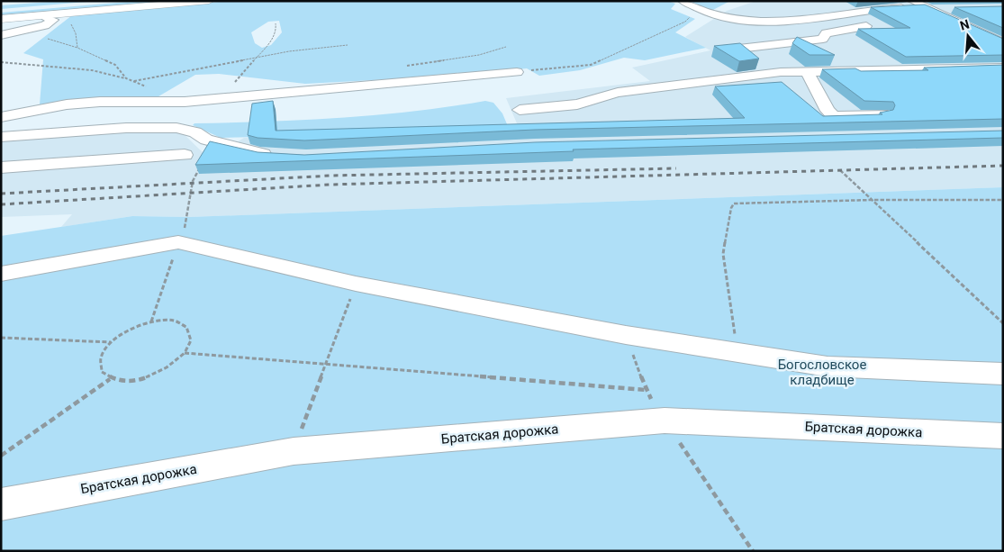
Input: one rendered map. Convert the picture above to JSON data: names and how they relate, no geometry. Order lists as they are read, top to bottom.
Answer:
{
  "streets": {
    "street": ["Братская дорожка"]
  },
  "parks": ["Богословское кладбище"],
  "north": "top"
}
